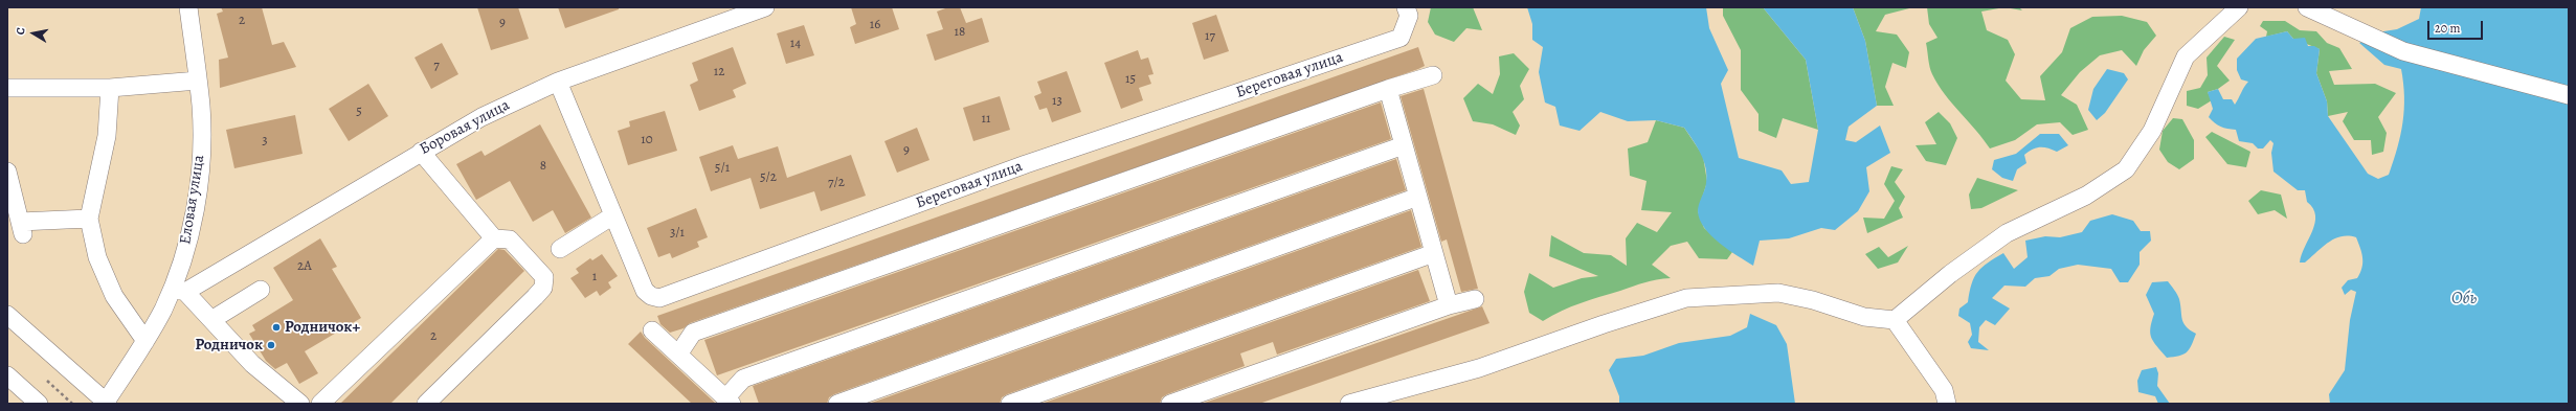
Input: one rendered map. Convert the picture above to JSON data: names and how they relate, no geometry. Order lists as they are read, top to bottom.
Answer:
{
  "streets": {
    "street": ["Береговая улица", "Боровая улица", "Еловая улица"]
  },
  "crossings": [
    ["Береговая улица", "Боровая улица"],
    ["Боровая улица", "Еловая улица"]
  ],
  "water": ["Обь"],
  "places": ["Родничок+", "Родничок"],
  "house_numbers": [
    "2",
    "9",
    "16",
    "18",
    "17",
    "14",
    "7",
    "12",
    "15",
    "13",
    "5",
    "11",
    "10",
    "3",
    "9",
    "8",
    "5/1",
    "5/2",
    "7/2",
    "3/1",
    "2А",
    "1",
    "2"
  ],
  "scale_bar": "20 m",
  "north": "left"
}
